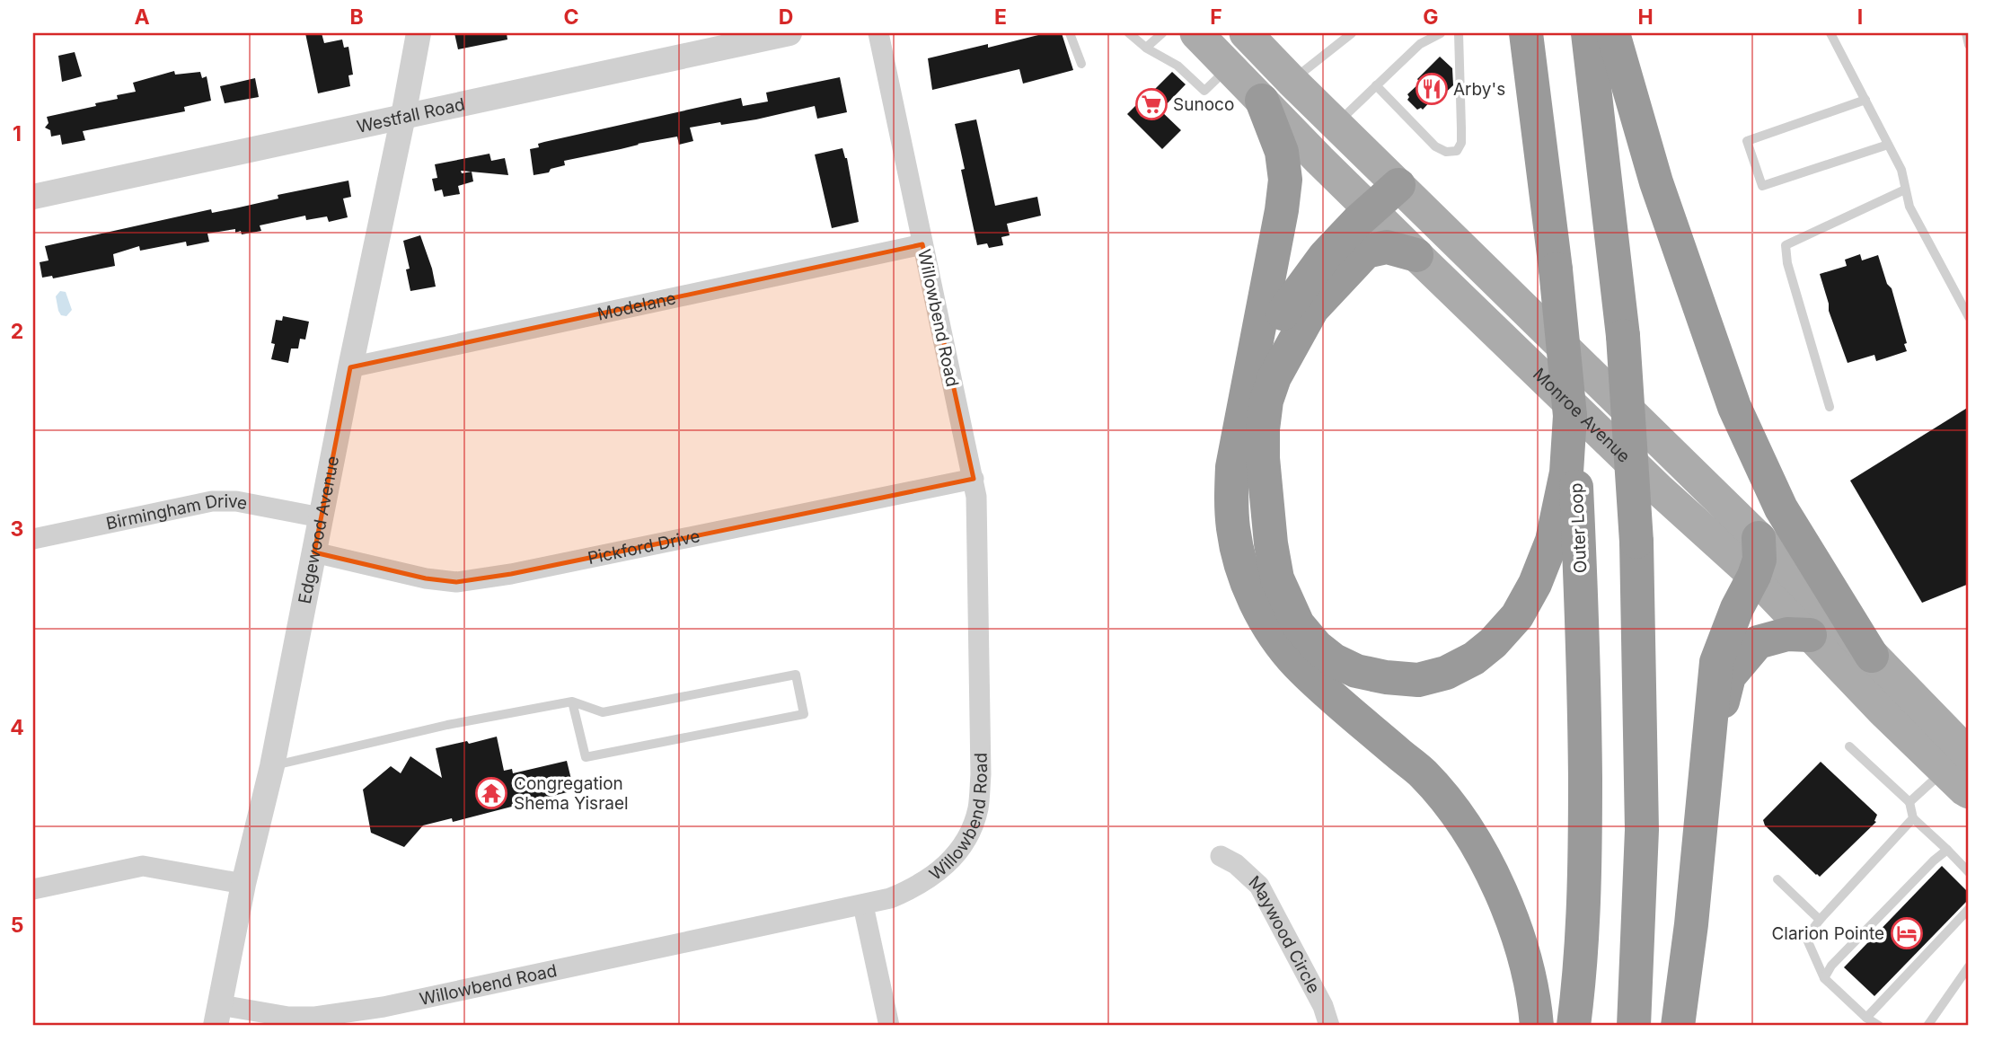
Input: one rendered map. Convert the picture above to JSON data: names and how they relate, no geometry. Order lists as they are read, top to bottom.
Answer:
{
  "streets": {
    "highway": ["Outer Loop"],
    "main road": ["Monroe Avenue"],
    "street": [
      "Westfall Road",
      "Modelane",
      "Willowbend Road",
      "Birmingham Drive",
      "Edgewood Avenue",
      "Pickford Drive",
      "Maywood Circle"
    ]
  },
  "crossings": [
    ["Westfall Road", "Edgewood Avenue"],
    ["Modelane", "Willowbend Road"],
    ["Modelane", "Edgewood Avenue"],
    ["Willowbend Road", "Edgewood Avenue"],
    ["Willowbend Road", "Pickford Drive"],
    ["Birmingham Drive", "Edgewood Avenue"],
    ["Edgewood Avenue", "Pickford Drive"]
  ],
  "places": {
    "restaurant": ["Arby's"],
    "supermarket": ["Sunoco"],
    "temple": ["Congregation Shema Yisrael"],
    "hotel": ["Clarion Pointe"]
  },
  "grid": {
    "columns": [
      "A",
      "B",
      "C",
      "D",
      "E",
      "F",
      "G",
      "H",
      "I"
    ],
    "rows": [
      "1",
      "2",
      "3",
      "4",
      "5"
    ]
  }
}
